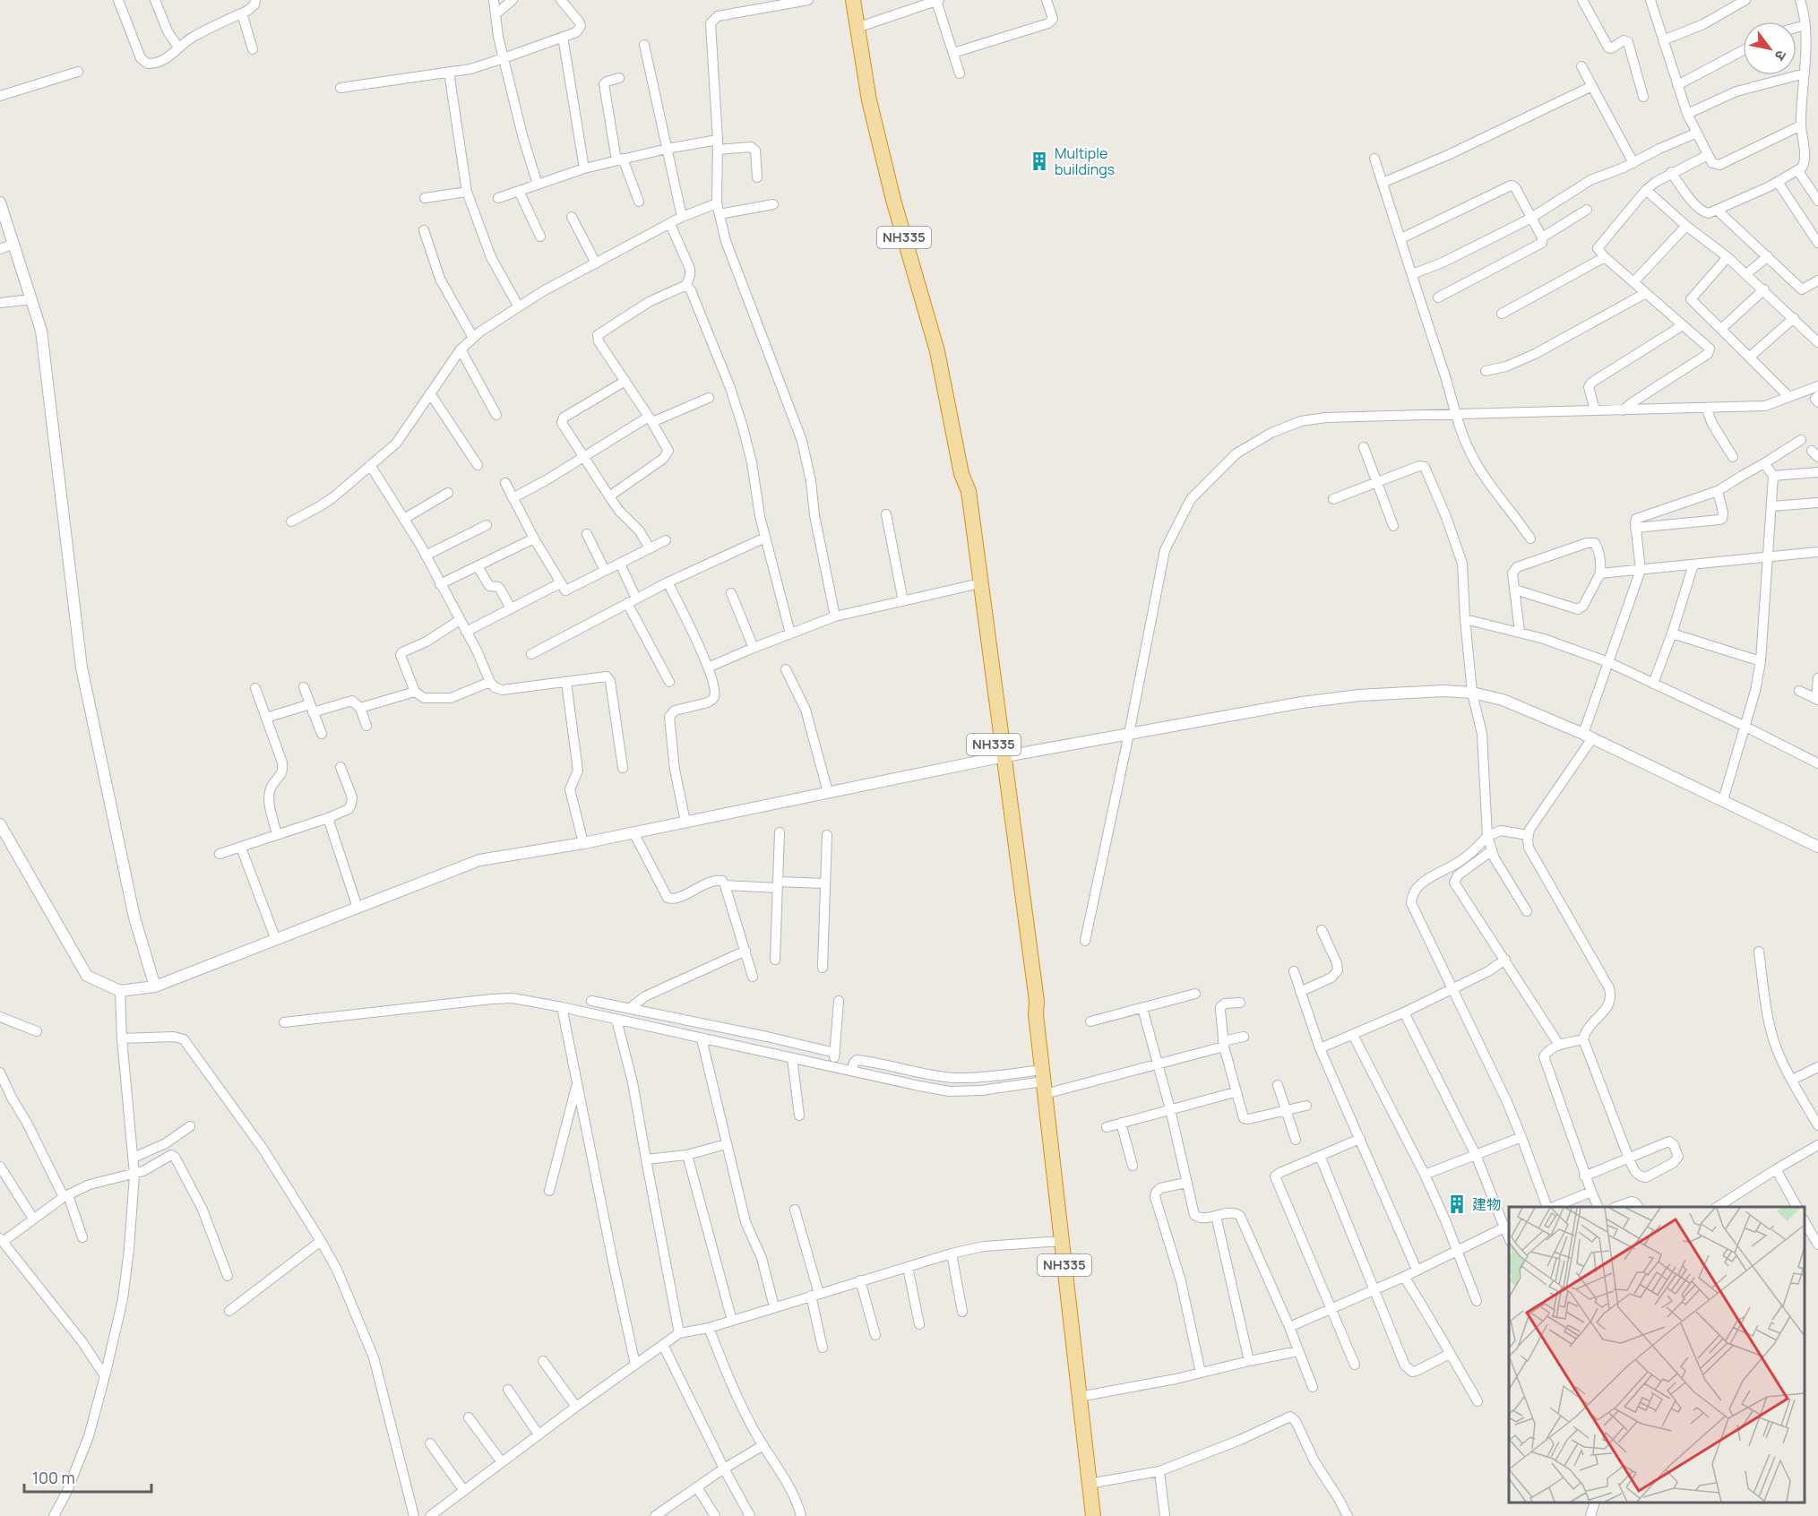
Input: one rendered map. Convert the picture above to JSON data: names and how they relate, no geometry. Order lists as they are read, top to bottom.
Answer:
{
  "streets": {
    "highway": ["NH335"]
  },
  "places": {
    "building": ["Multiple buildings", "建物"]
  },
  "scale_bar": "100 m",
  "north": "bottom right"
}
